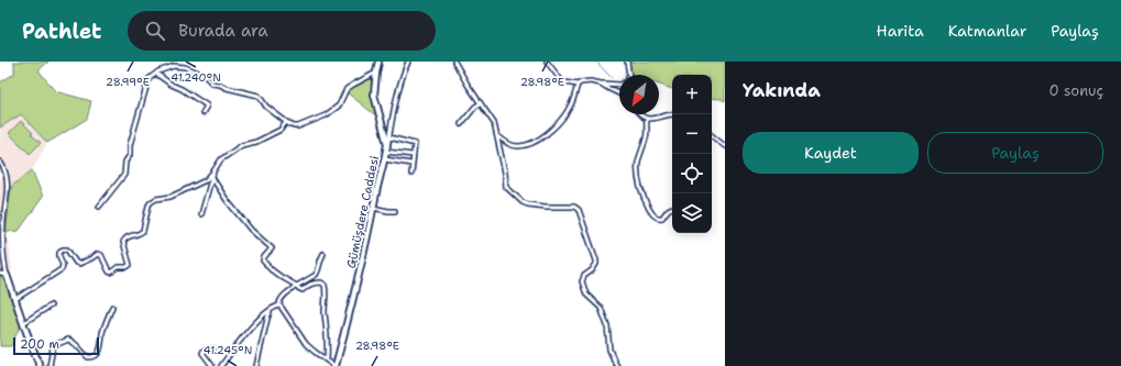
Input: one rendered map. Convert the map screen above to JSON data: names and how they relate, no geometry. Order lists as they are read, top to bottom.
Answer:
{
  "streets": {
    "street": ["Gümüşdere Caddesi"]
  },
  "scale_bar": "200 m",
  "north": "bottom left",
  "page": {
    "header": "Pathlet",
    "search": "Burada ara",
    "nav": ["Harita", "Katmanlar", "Paylaş"],
    "heading": ["Yakında", "0 sonuç"],
    "map_buttons": ["+", "−"],
    "buttons": ["Kaydet", "Paylaş"],
    "scale": "200 m"
  },
  "coordinates": [
    "41.240°N",
    "28.99°E",
    "28.98°E",
    "41.245°N"
  ]
}
